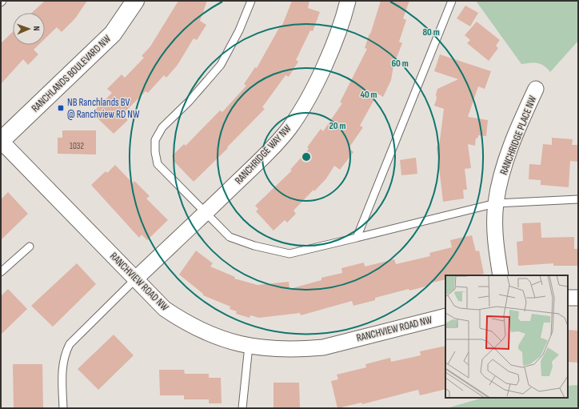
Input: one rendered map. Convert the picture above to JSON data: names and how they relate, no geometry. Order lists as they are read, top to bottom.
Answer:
{
  "streets": {
    "street": [
      "RANCHLANDS BOULEVARD NW",
      "RANCHRIDGE PLACE NW",
      "RANCHRIDGE WAY NW",
      "RANCHVIEW ROAD NW"
    ]
  },
  "crossings": [
    ["RANCHLANDS BOULEVARD NW", "RANCHVIEW ROAD NW"],
    ["RANCHRIDGE WAY NW", "RANCHVIEW ROAD NW"]
  ],
  "places": {
    "transit": ["NB Ranchlands BV @ Ranchview RD NW"]
  },
  "house_numbers": ["1032"],
  "north": "right",
  "rings": [
    "80 m",
    "60 m",
    "40 m",
    "20 m"
  ]
}
